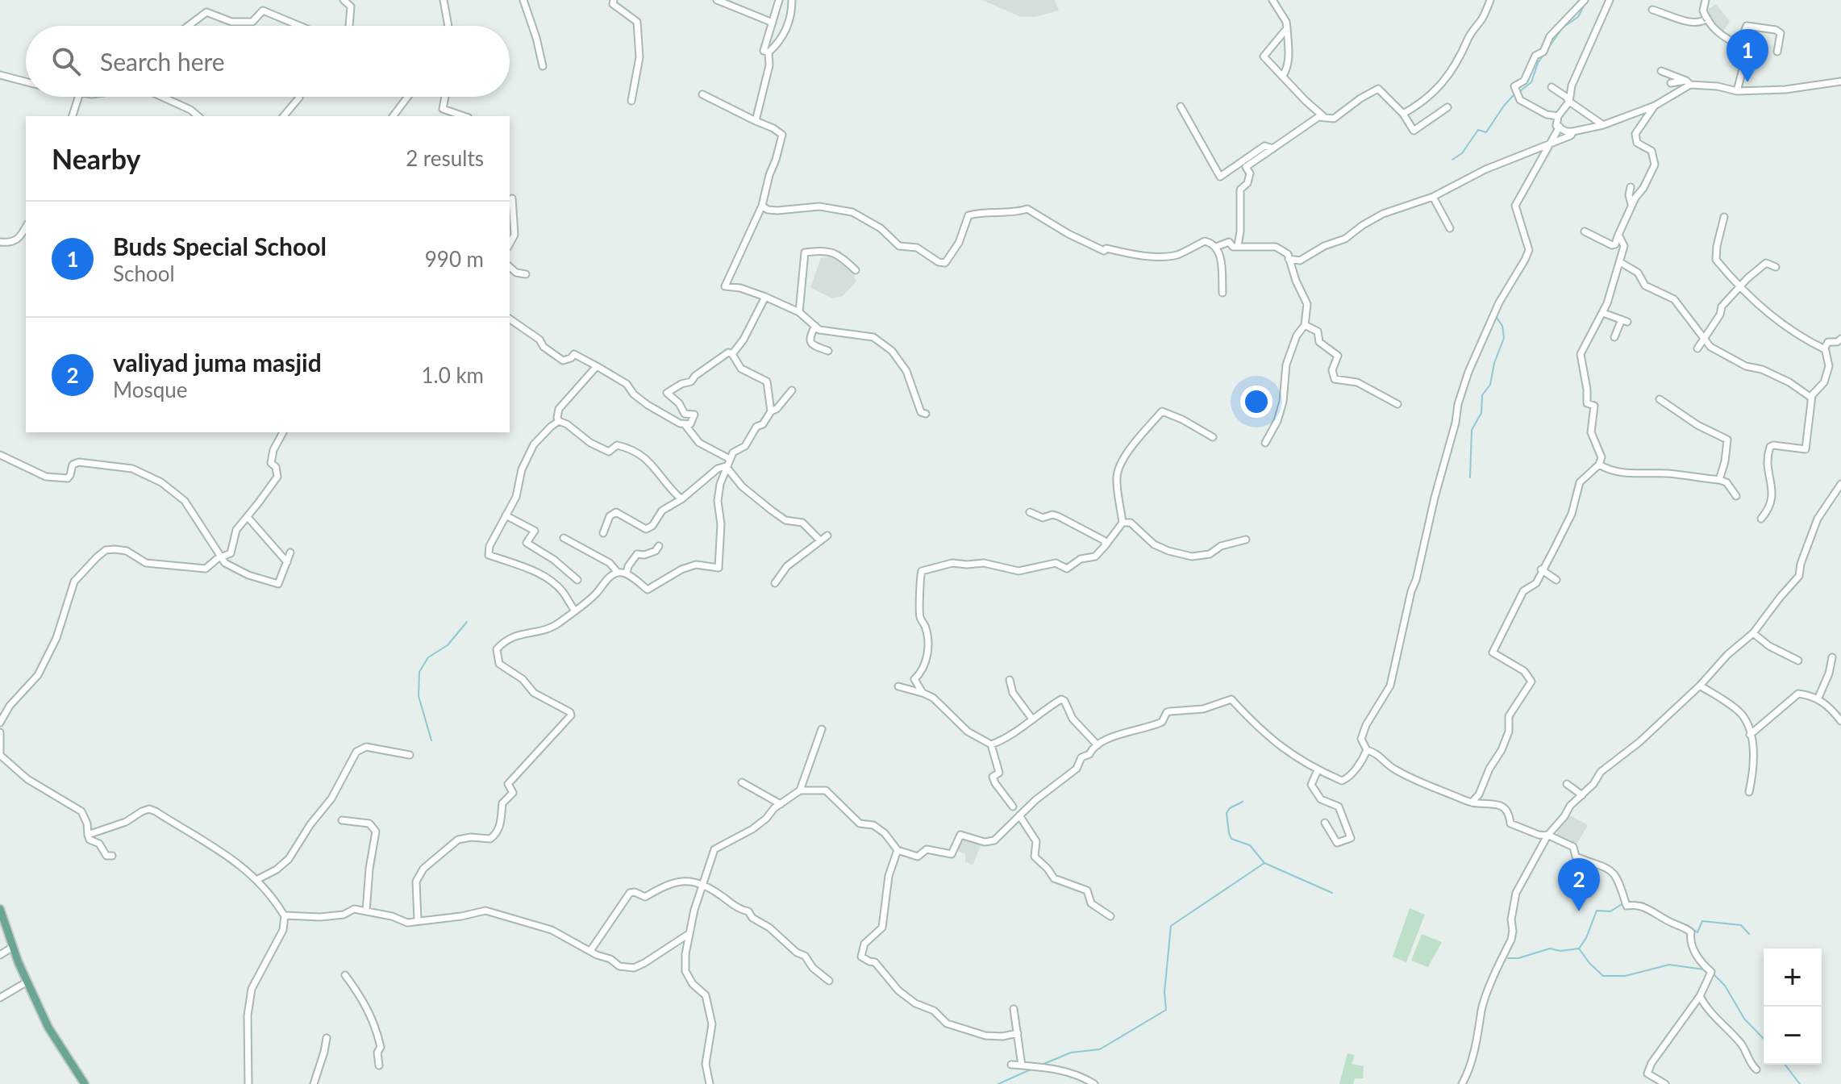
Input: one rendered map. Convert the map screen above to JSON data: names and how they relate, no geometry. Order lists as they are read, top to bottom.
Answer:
{
  "page": {
    "search": "Search here",
    "pins": ["1", "2"],
    "heading": ["Nearby", "2 results"],
    "list": [
      {
        "mark": "1",
        "name": "Buds Special School",
        "note": "School",
        "value": "990 m"
      },
      {
        "mark": "2",
        "name": "valiyad juma masjid",
        "note": "Mosque",
        "value": "1.0 km"
      }
    ],
    "map_buttons": ["+", "−"]
  }
}
